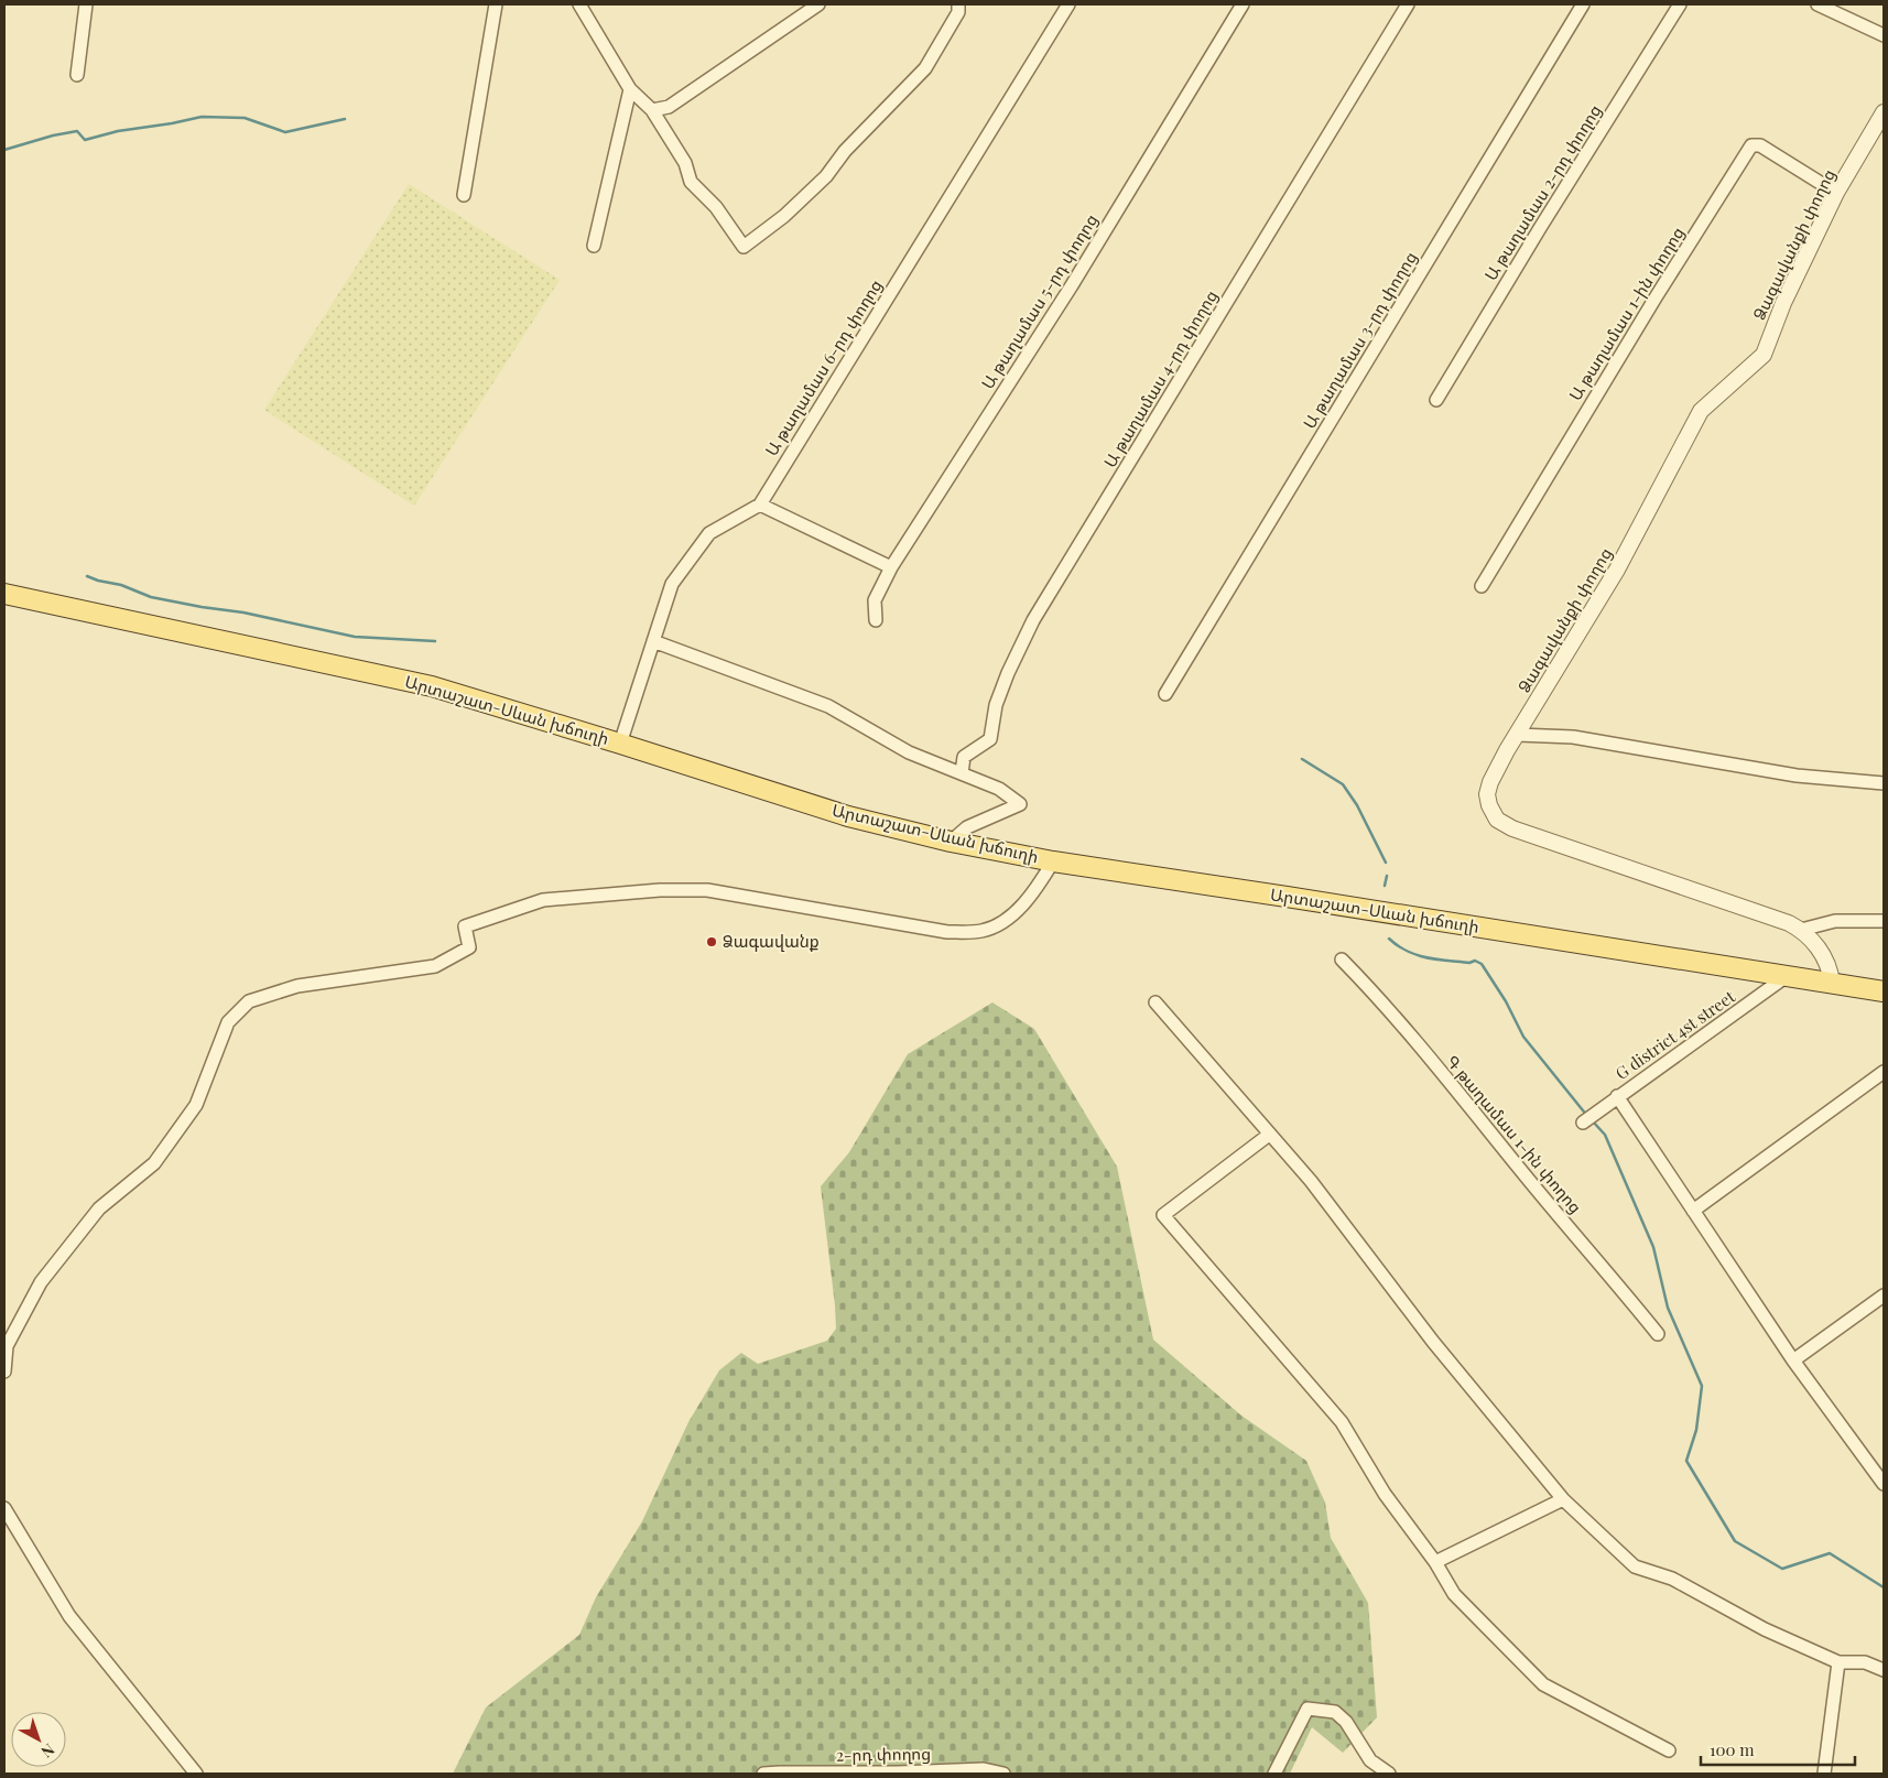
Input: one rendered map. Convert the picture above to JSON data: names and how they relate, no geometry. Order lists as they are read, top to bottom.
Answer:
{
  "streets": {
    "main road": ["Արտաշատ-Սևան խճուղի"],
    "street": [
      "Ա թաղամաս 2-րդ փողոց",
      "Ձագավանքի փողոց",
      "Ա թաղամաս 5-րդ փողոց",
      "Ա թաղամաս 1-ին փողոց",
      "Ա թաղամաս 3-րդ փողոց",
      "Ա թաղամաս 6-րդ փողոց",
      "Ա թաղամաս 4-րդ փողոց",
      "G district 4st street",
      "Գ թաղամաս 1-ին փողոց",
      "2-րդ փողոց"
    ]
  },
  "crossings": [
    ["Ձագավանքի փողոց", "Ա թաղամաս 1-ին փողոց"],
    ["Ձագավանքի փողոց", "Արտաշատ-Սևան խճուղի"],
    ["Ա թաղամաս 6-րդ փողոց", "Արտաշատ-Սևան խճուղի"],
    ["Արտաշատ-Սևան խճուղի", "G district 4st street"]
  ],
  "places": ["Ձագավանք"],
  "scale_bar": "100 m",
  "north": "bottom right"
}
